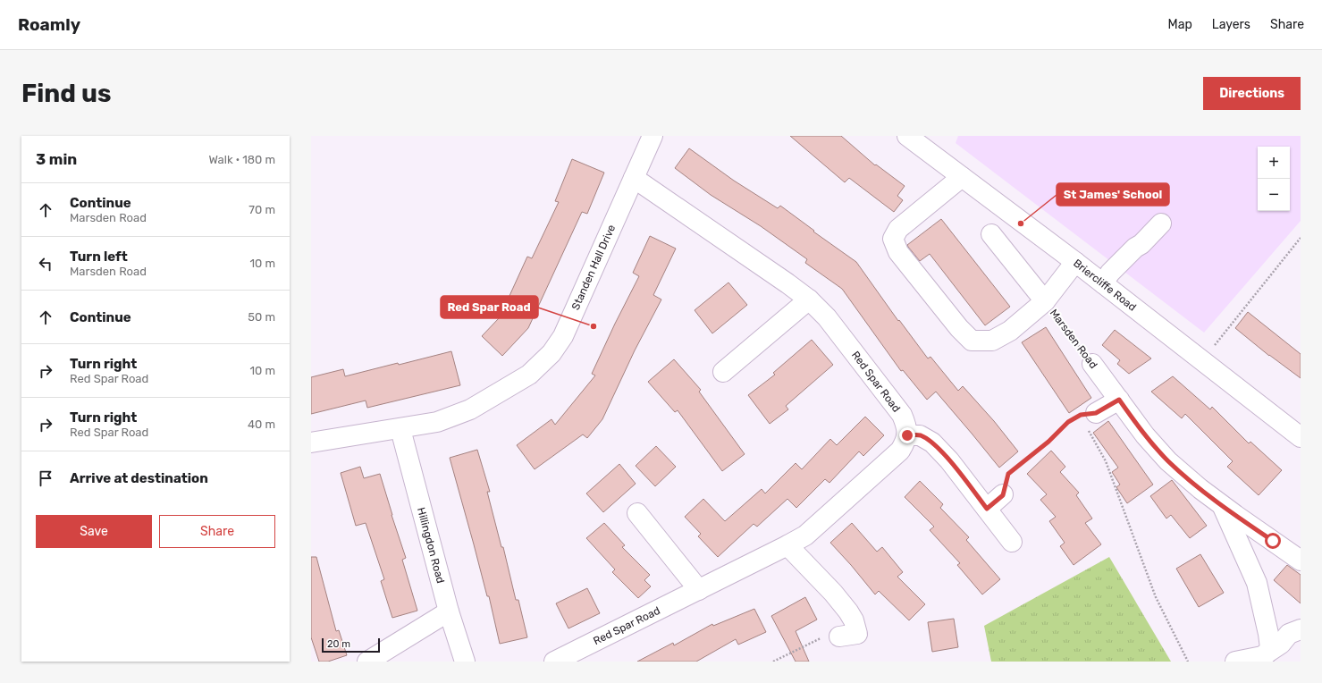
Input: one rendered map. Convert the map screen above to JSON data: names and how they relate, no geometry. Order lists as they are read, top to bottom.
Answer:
{
  "streets": {
    "street": [
      "Standen Hall Drive",
      "Briercliffe Road",
      "Marsden Road",
      "Red Spar Road",
      "Hillingdon Road"
    ]
  },
  "crossings": [
    ["Standen Hall Drive", "Red Spar Road"],
    ["Standen Hall Drive", "Hillingdon Road"],
    ["Briercliffe Road", "Marsden Road"]
  ],
  "places": ["St James' School", "Red Spar Road"],
  "scale_bar": "20 m",
  "page": {
    "header": "Roamly",
    "nav": ["Map", "Layers", "Share"],
    "buttons": [
      "Directions",
      ["Save", "Share"]
    ],
    "title": "Find us",
    "heading": ["3 min", "Walk · 180 m"],
    "map_buttons": ["+", "−"],
    "list": [
      ["Continue", "Marsden Road", "70 m"],
      ["Turn left", "Marsden Road", "10 m"],
      ["Continue", "50 m"],
      ["Turn right", "Red Spar Road", "10 m"],
      ["Turn right", "Red Spar Road", "40 m"],
      "Arrive at destination"
    ],
    "scale": "20 m"
  }
}
